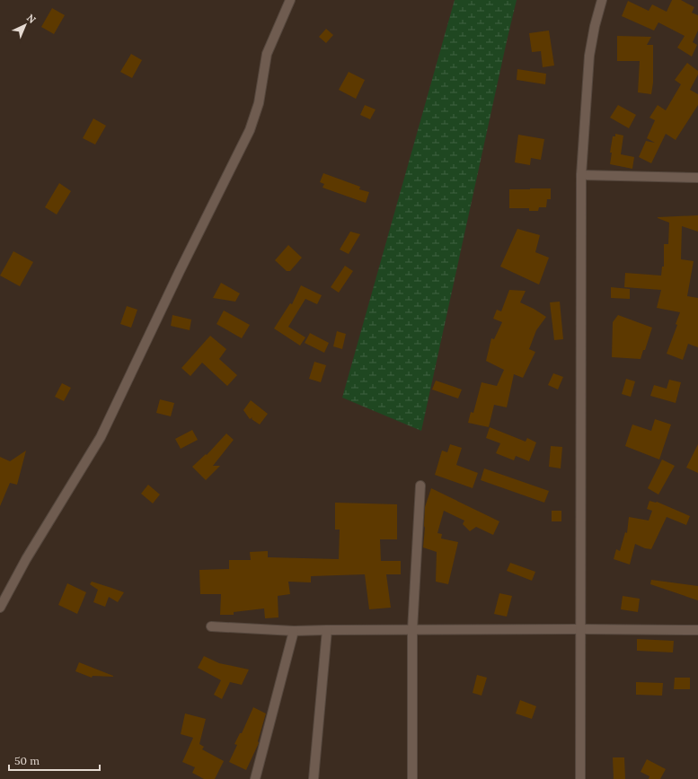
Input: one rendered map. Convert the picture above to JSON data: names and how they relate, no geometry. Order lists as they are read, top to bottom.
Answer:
{
  "scale_bar": "50 m",
  "north": "top right"
}
